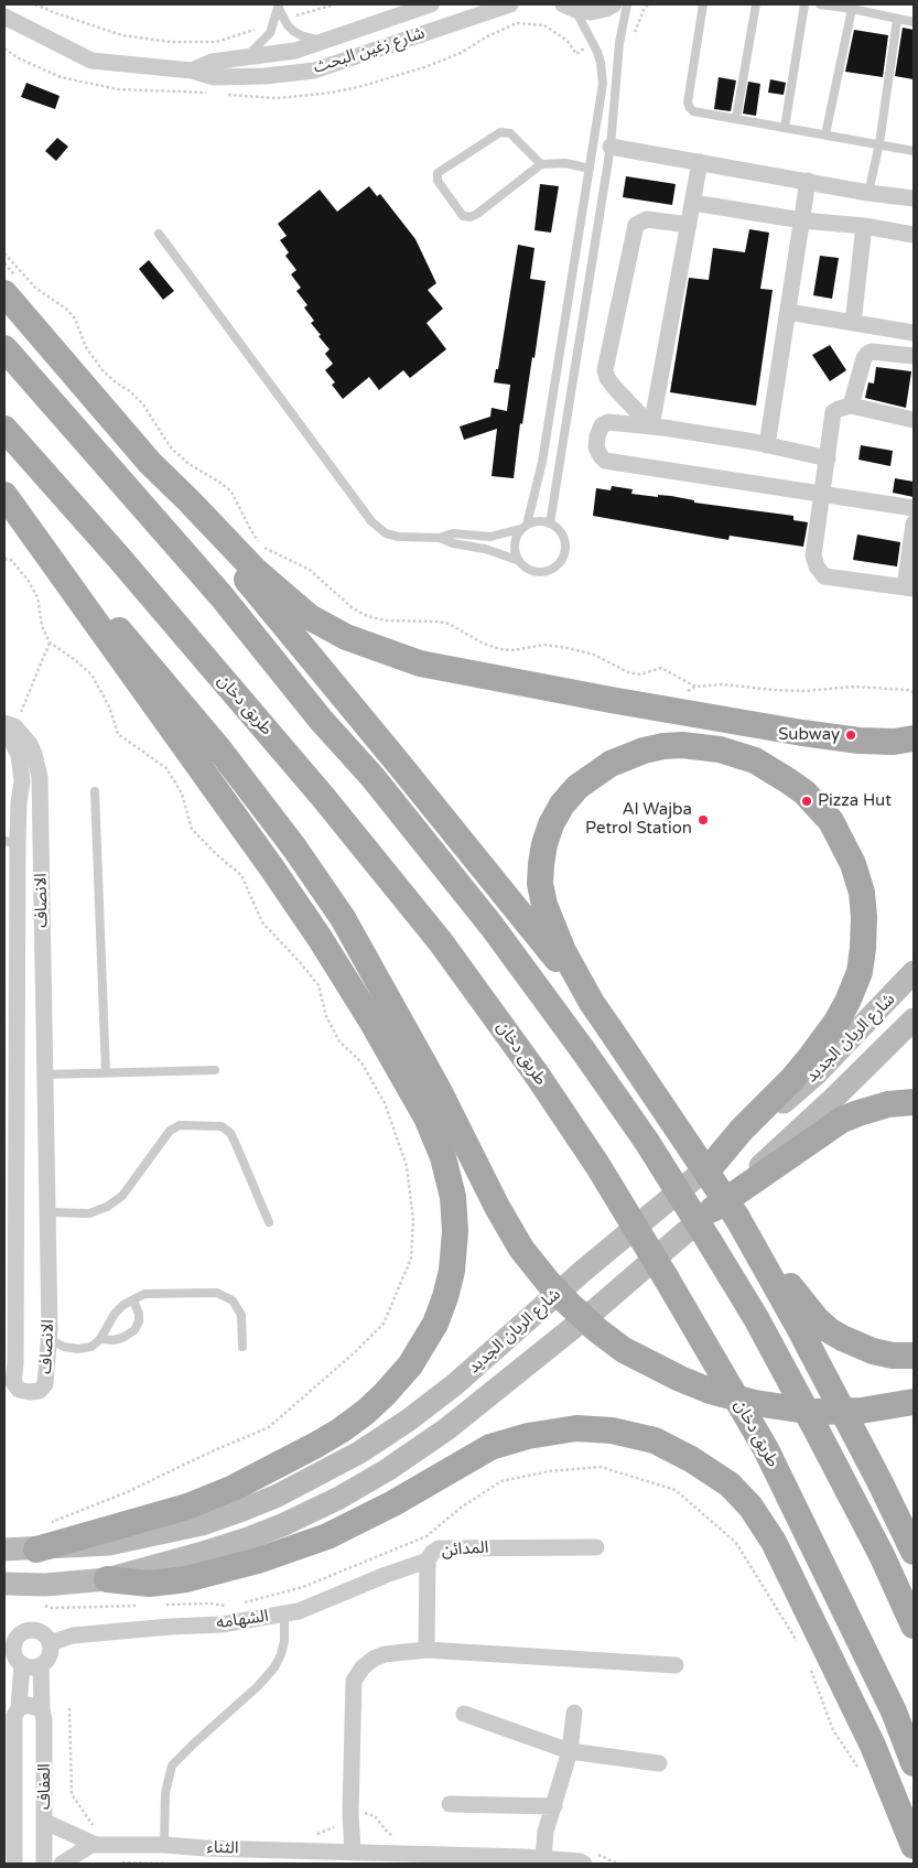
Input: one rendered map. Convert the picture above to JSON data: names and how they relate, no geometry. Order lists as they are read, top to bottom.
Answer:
{
  "streets": {
    "main road": ["طريق دخان", "شارع الريان الجديد"],
    "street": [
      "شارع زغين البحث",
      "الانصاف",
      "المدائن",
      "الشهامه",
      "العفاف",
      "الثناء"
    ]
  },
  "crossings": [
    ["المدائن", "الشهامه"],
    ["الشهامه", "العفاف"],
    ["العفاف", "الثناء"]
  ],
  "places": ["Subway", "Pizza Hut", "Al Wajba Petrol Station"]
}
